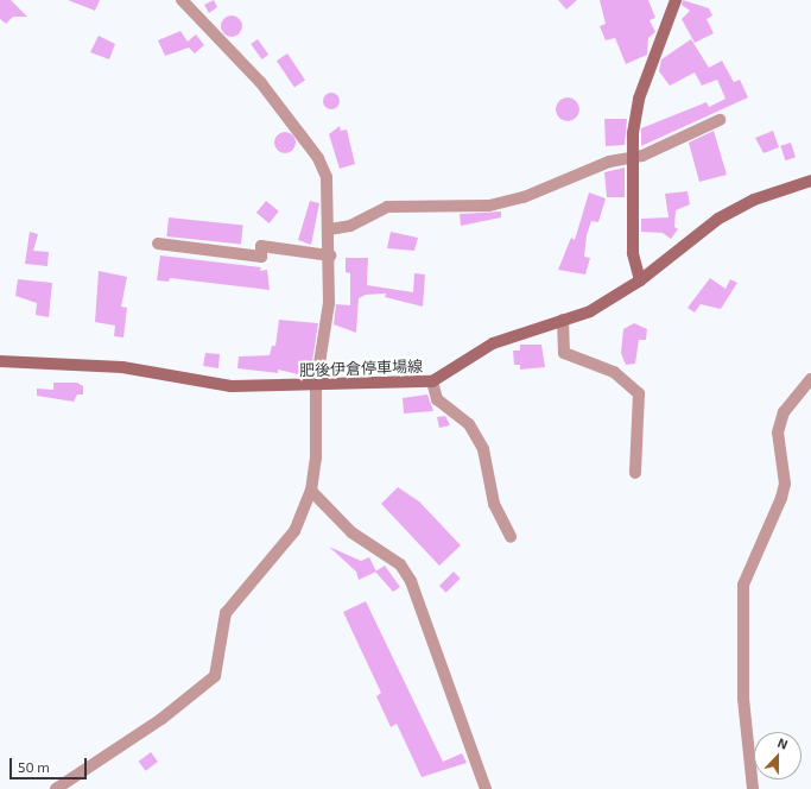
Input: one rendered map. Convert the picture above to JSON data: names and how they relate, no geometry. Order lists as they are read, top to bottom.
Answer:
{
  "streets": {
    "main road": ["肥後伊倉停車場線"]
  },
  "scale_bar": "50 m",
  "north": "top"
}
